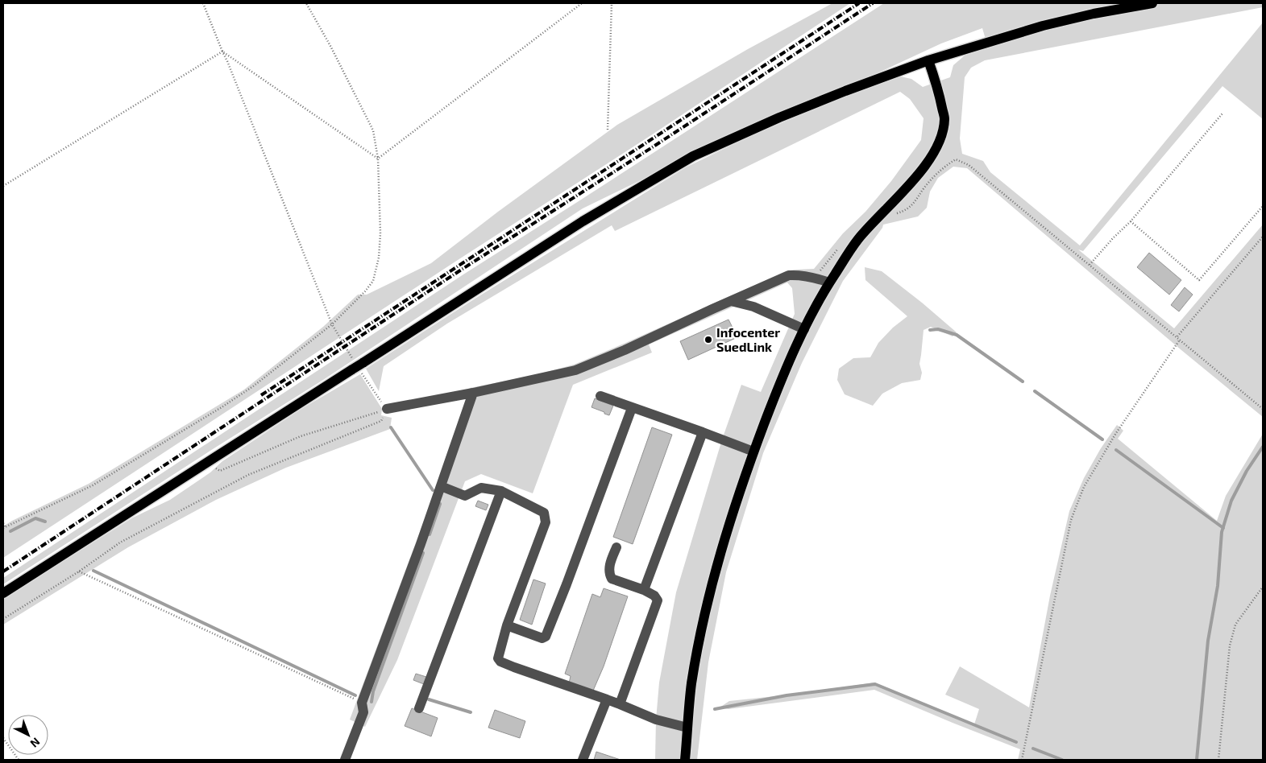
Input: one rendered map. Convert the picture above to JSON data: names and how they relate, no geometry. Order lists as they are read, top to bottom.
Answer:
{
  "places": ["Infocenter SuedLink"],
  "north": "bottom right"
}
